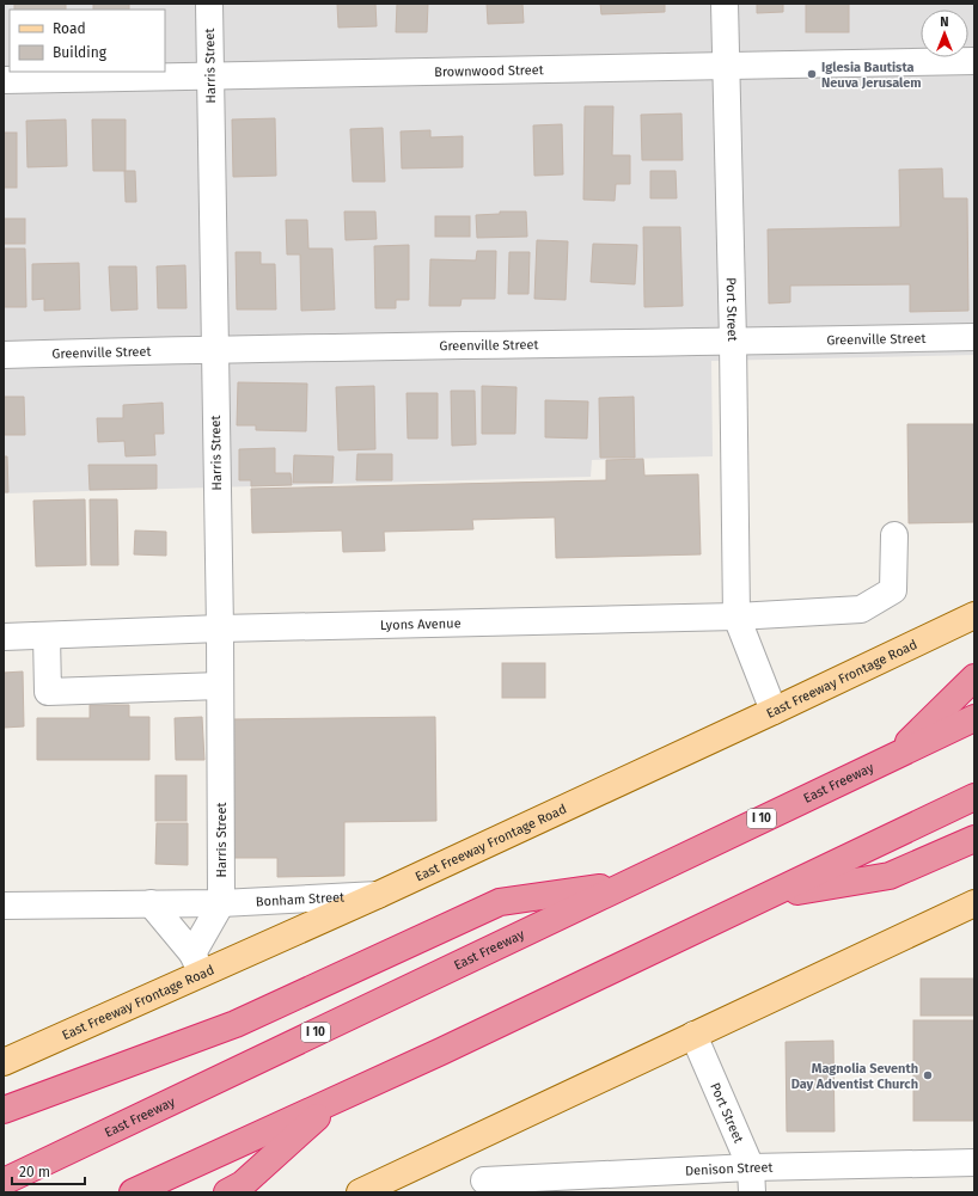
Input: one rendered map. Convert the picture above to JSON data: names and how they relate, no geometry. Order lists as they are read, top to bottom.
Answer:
{
  "streets": {
    "highway": ["East Freeway", "I 10"],
    "main road": ["East Freeway Frontage Road"],
    "street": [
      "Harris Street",
      "Brownwood Street",
      "Port Street",
      "Greenville Street",
      "Lyons Avenue",
      "Bonham Street",
      "Denison Street"
    ]
  },
  "crossings": [
    ["Harris Street", "Brownwood Street"],
    ["Harris Street", "Greenville Street"],
    ["Harris Street", "Lyons Avenue"],
    ["Harris Street", "Bonham Street"],
    ["Brownwood Street", "Port Street"],
    ["Port Street", "Greenville Street"],
    ["Port Street", "Lyons Avenue"],
    ["Port Street", "Denison Street"],
    ["East Freeway Frontage Road", "Bonham Street"]
  ],
  "places": ["Iglesia Bautista Neuva Jerusalem", "Magnolia Seventh Day Adventist Church"],
  "legend": ["Road", "Building"],
  "scale_bar": "20 m",
  "north": "top"
}
